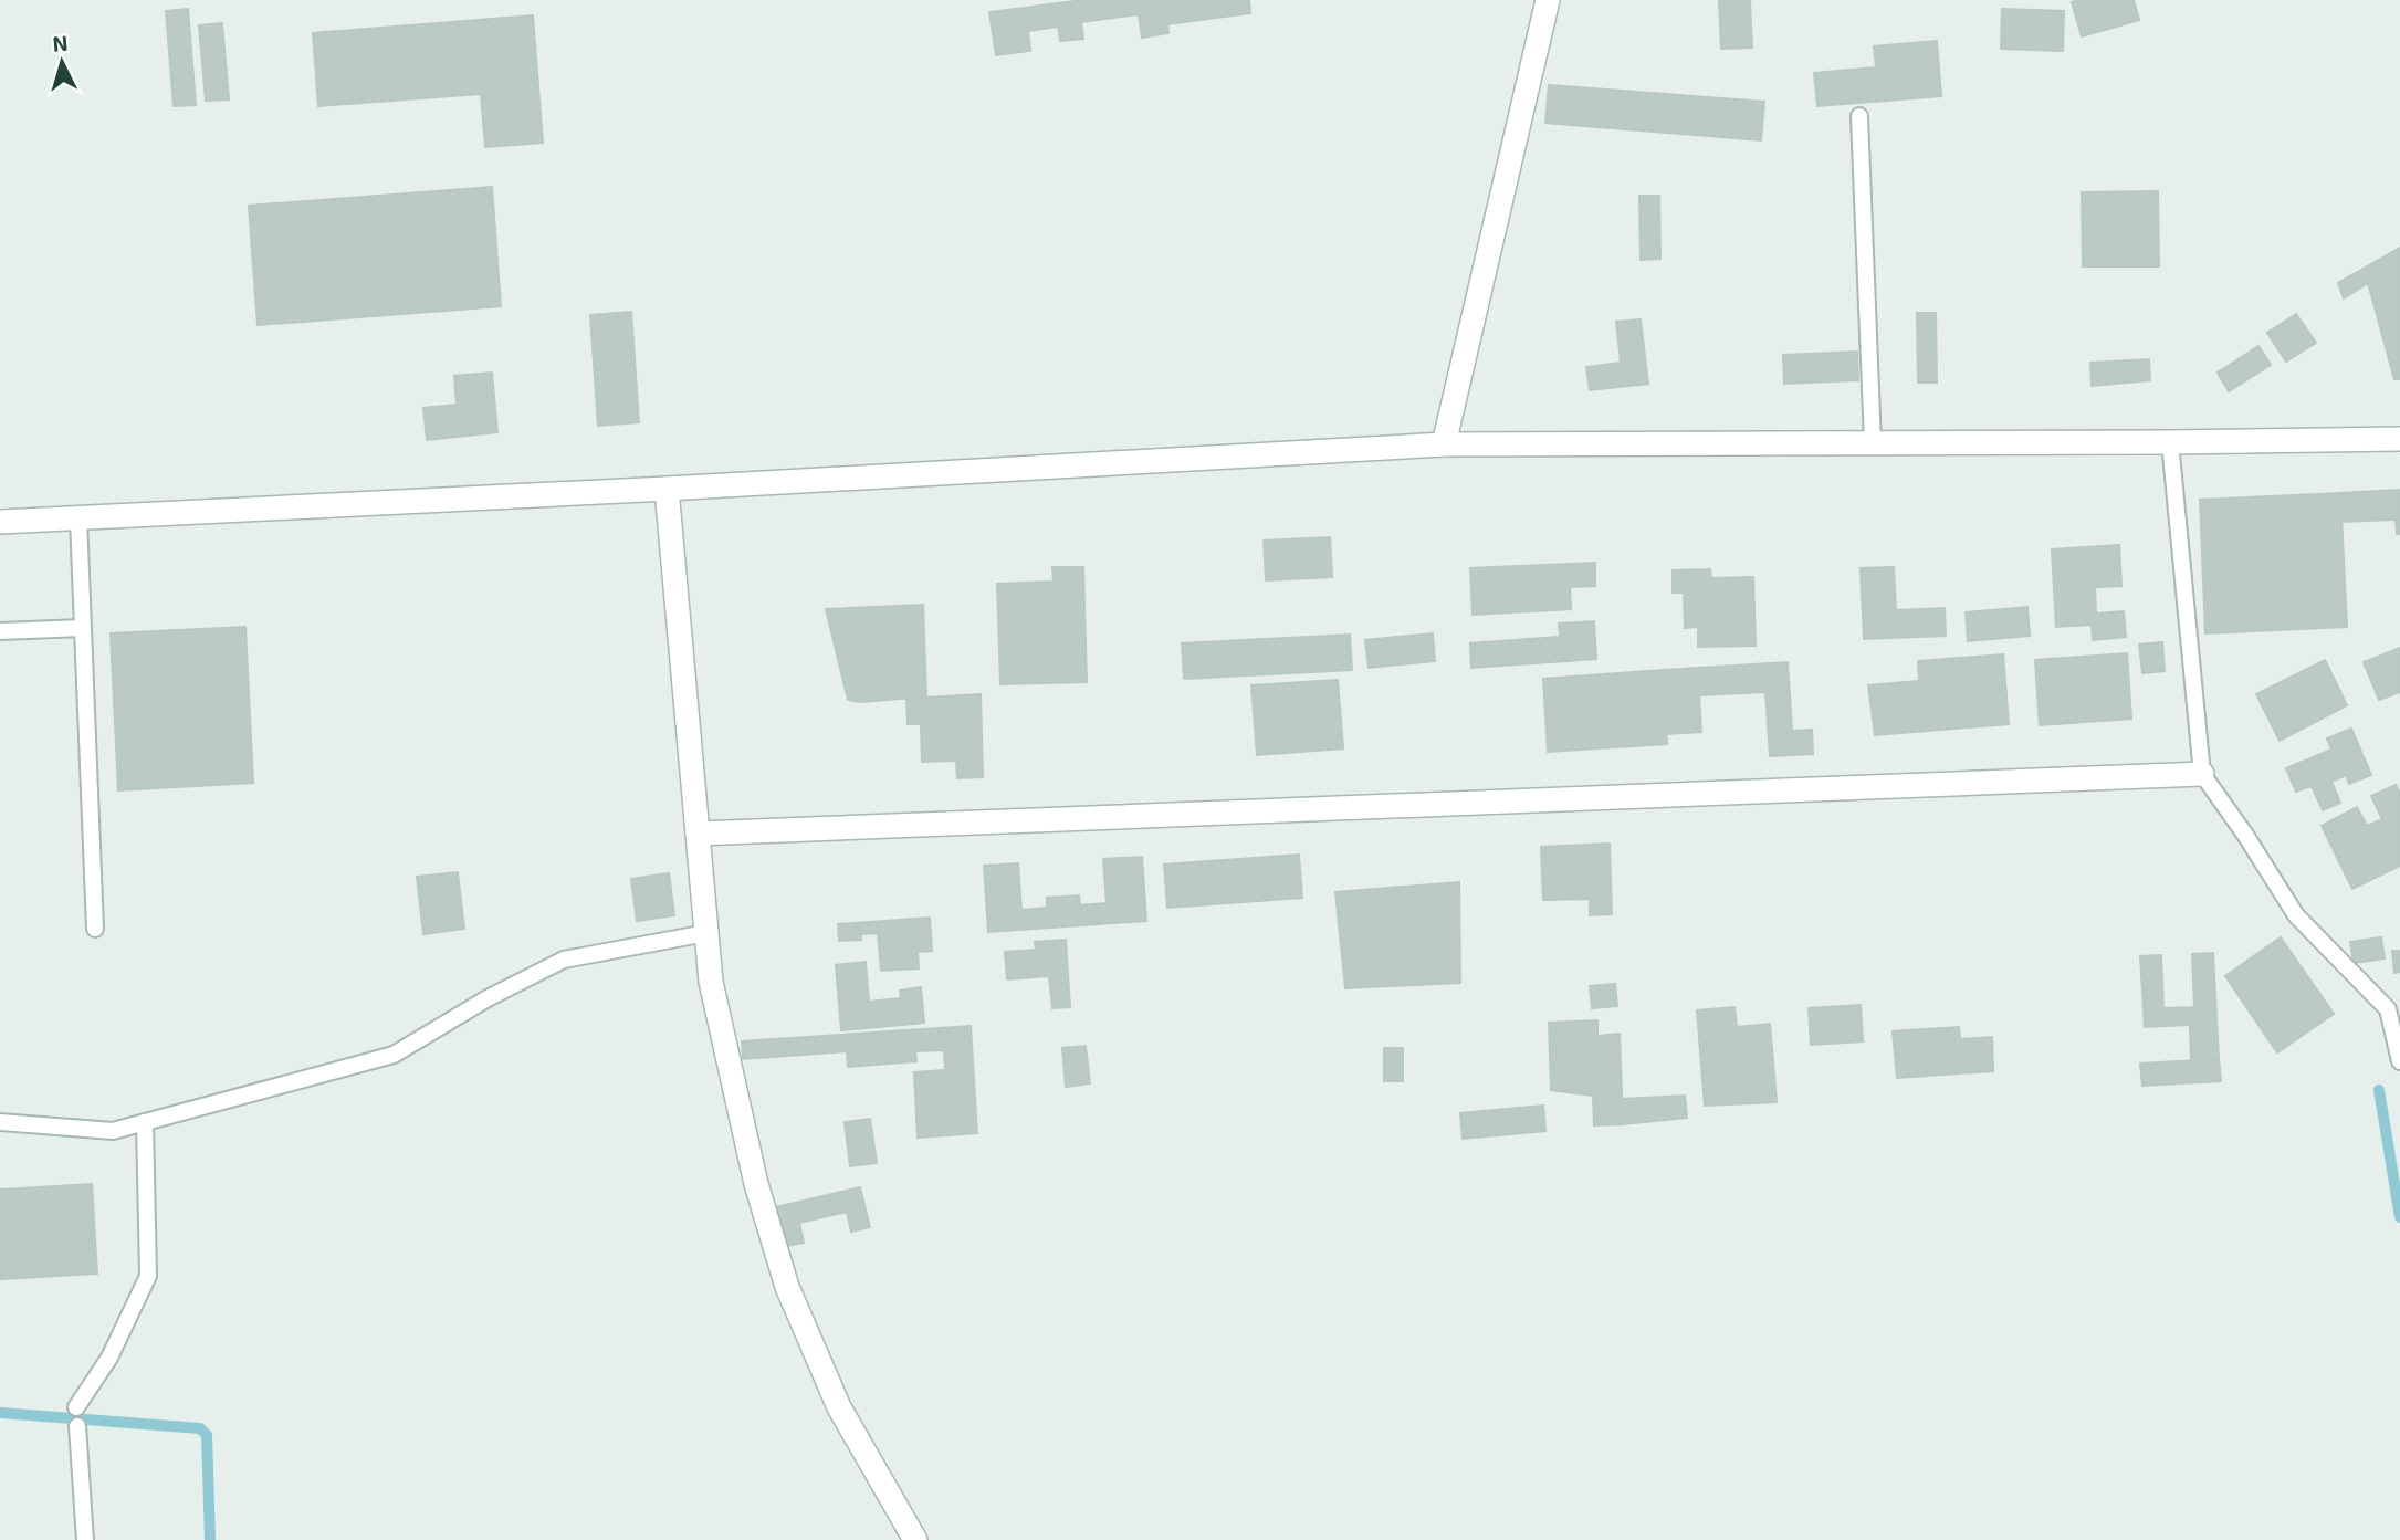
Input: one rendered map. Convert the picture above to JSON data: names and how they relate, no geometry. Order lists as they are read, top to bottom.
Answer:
{
  "north": "top"
}
